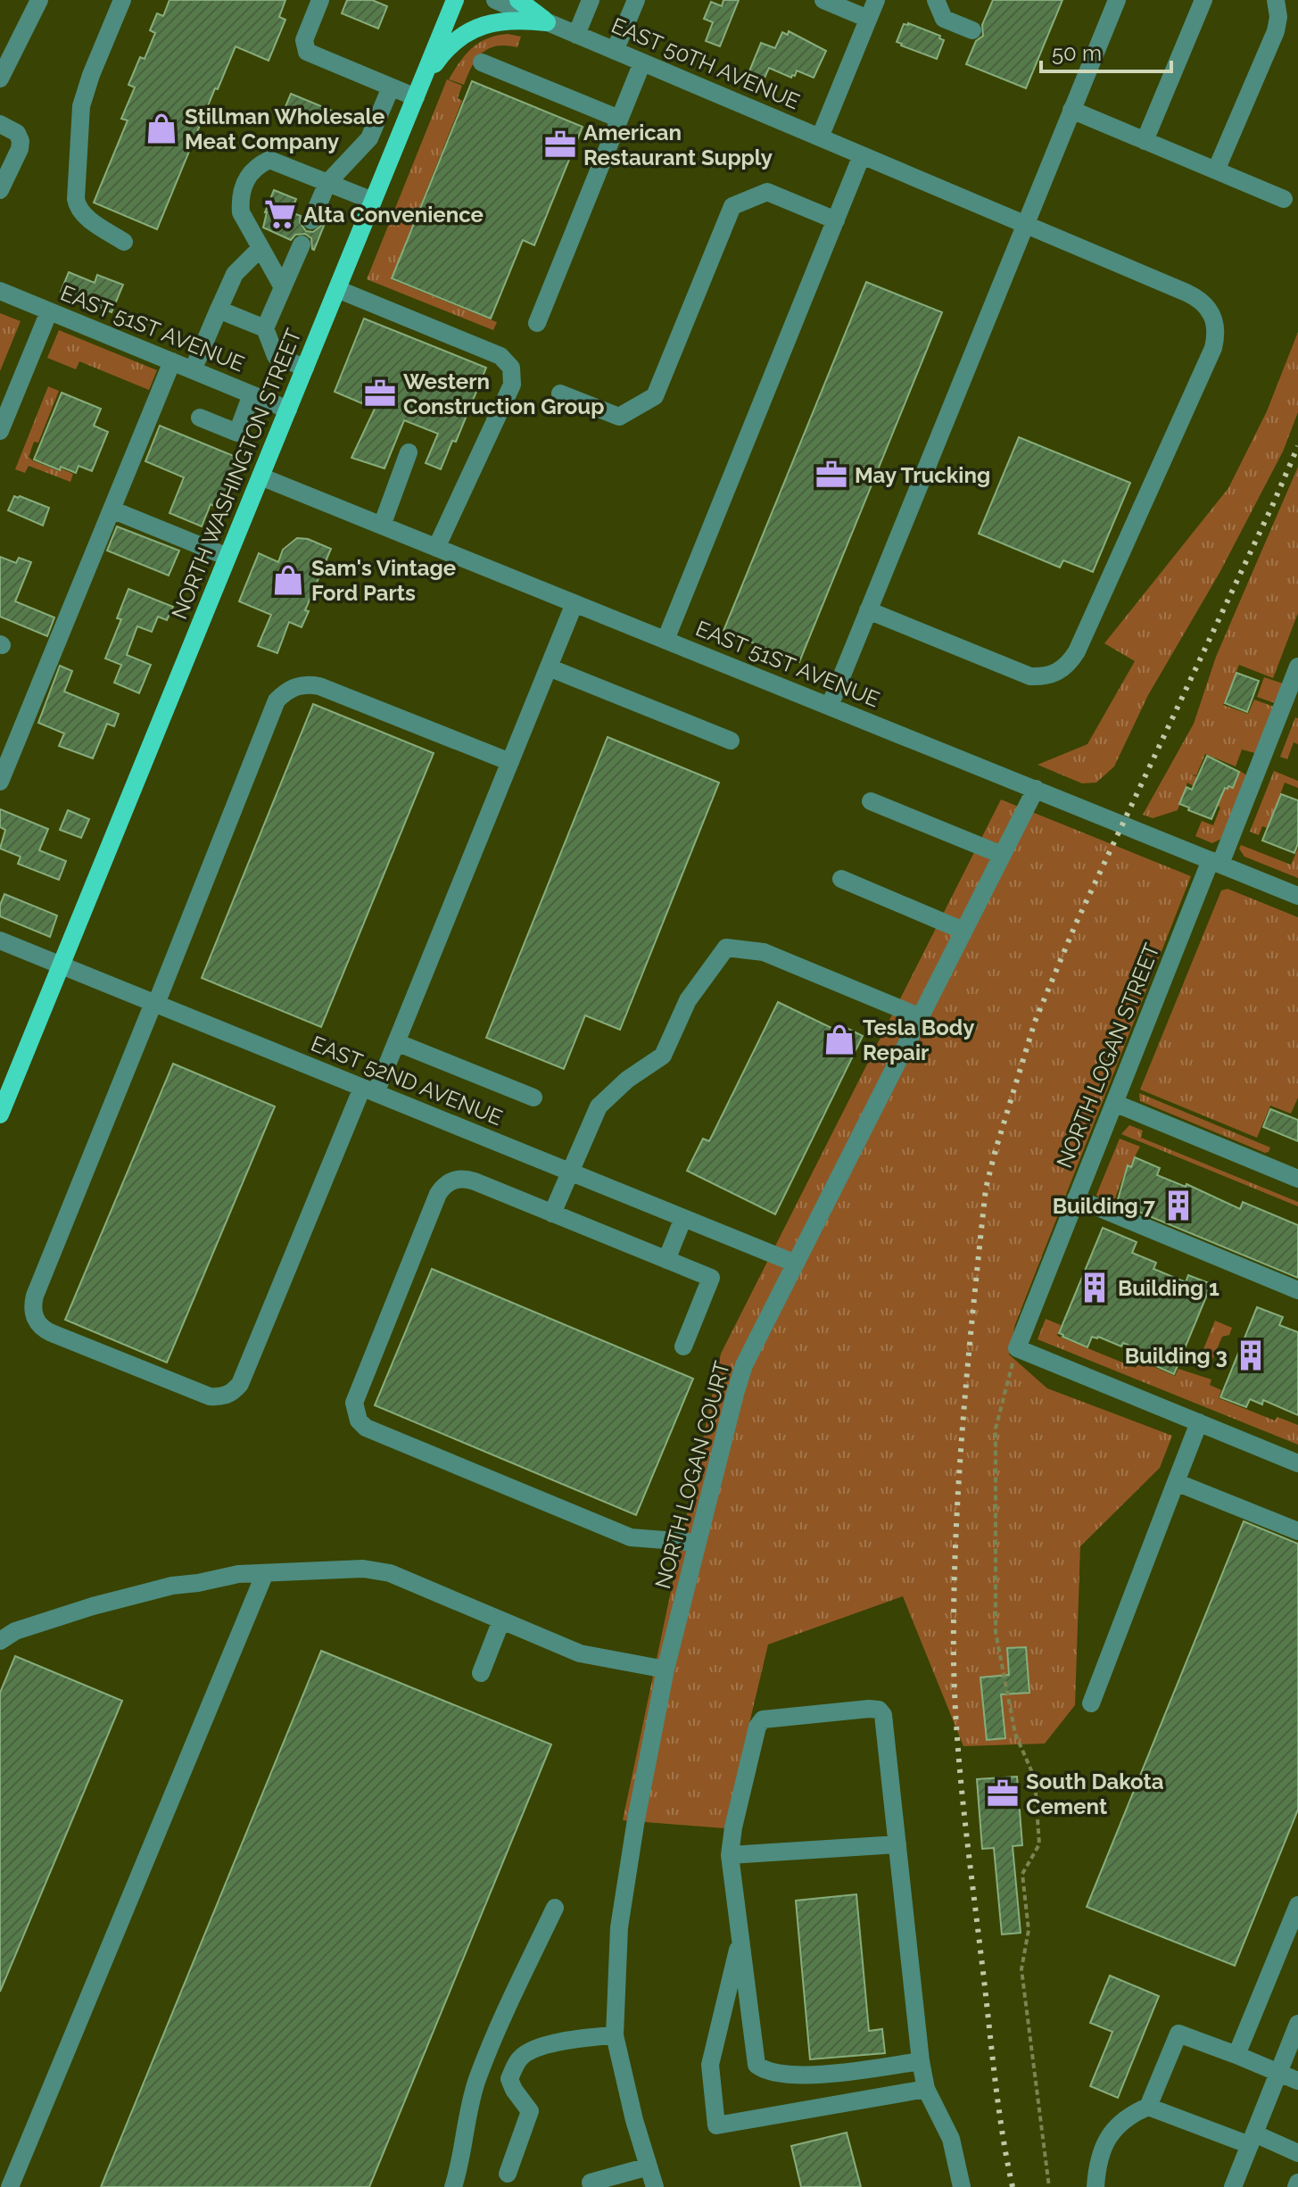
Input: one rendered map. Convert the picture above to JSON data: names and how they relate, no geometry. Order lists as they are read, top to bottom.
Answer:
{
  "streets": {
    "main road": ["NORTH WASHINGTON STREET"],
    "street": [
      "EAST 50TH AVENUE",
      "EAST 51ST AVENUE",
      "NORTH LOGAN STREET",
      "EAST 52ND AVENUE",
      "NORTH LOGAN COURT"
    ]
  },
  "crossings": [
    ["EAST 51ST AVENUE", "NORTH WASHINGTON STREET"],
    ["EAST 51ST AVENUE", "NORTH LOGAN STREET"],
    ["EAST 51ST AVENUE", "NORTH LOGAN COURT"],
    ["NORTH WASHINGTON STREET", "EAST 52ND AVENUE"],
    ["EAST 52ND AVENUE", "NORTH LOGAN COURT"]
  ],
  "places": {
    "shop": ["Stillman Wholesale Meat Company", "Sam's Vintage Ford Parts", "Tesla Body Repair"],
    "office": [
      "American Restaurant Supply",
      "Western Construction Group",
      "May Trucking",
      "South Dakota Cement"
    ],
    "supermarket": ["Alta Convenience"],
    "building": ["Building 7", "Building 1", "Building 3"]
  },
  "scale_bar": "50 m"
}
